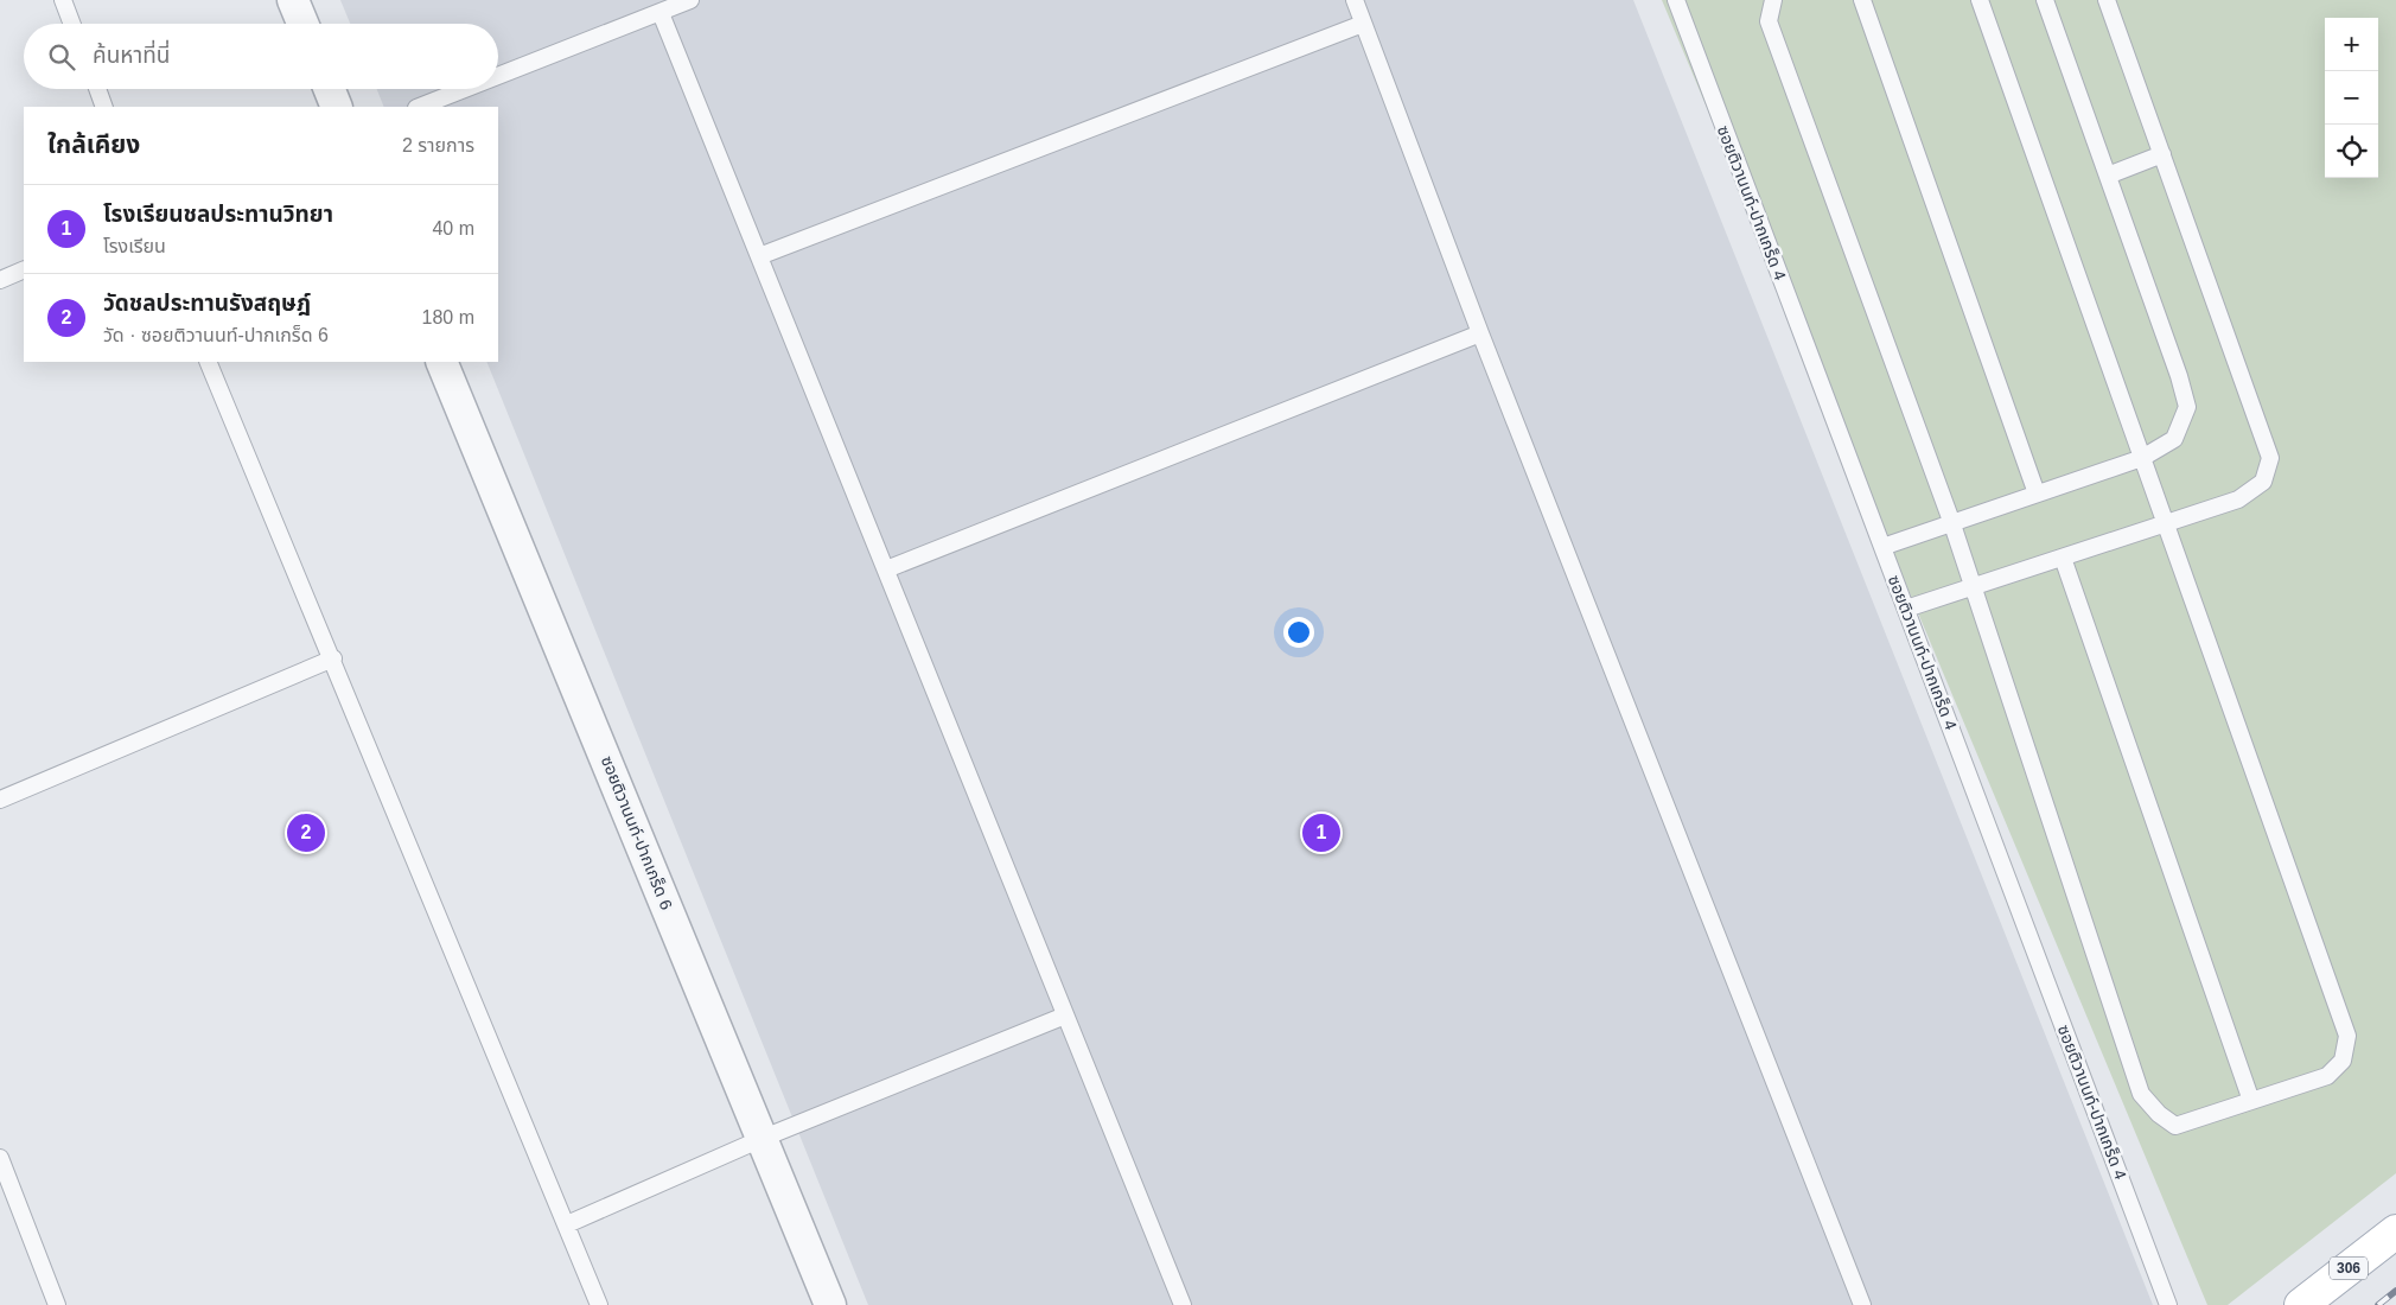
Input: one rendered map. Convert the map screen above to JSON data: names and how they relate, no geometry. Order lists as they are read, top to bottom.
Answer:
{
  "streets": {
    "main road": ["306"],
    "street": ["ซอยติวานนท์-ปากเกร็ด 6"],
    "lane": ["ซอยติวานนท์-ปากเกร็ด 4"]
  },
  "page": {
    "map_buttons": ["+", "−"],
    "search": "ค้นหาที่นี่",
    "heading": ["ใกล้เคียง", "2 รายการ"],
    "list": [
      {
        "mark": "1",
        "name": "โรงเรียนชลประทานวิทยา",
        "note": "โรงเรียน",
        "value": "40 m"
      },
      {
        "mark": "2",
        "name": "วัดชลประทานรังสฤษฎ์",
        "note": "วัด · ซอยติวานนท์-ปากเกร็ด 6",
        "value": "180 m"
      }
    ],
    "pins": ["1", "2"]
  }
}
